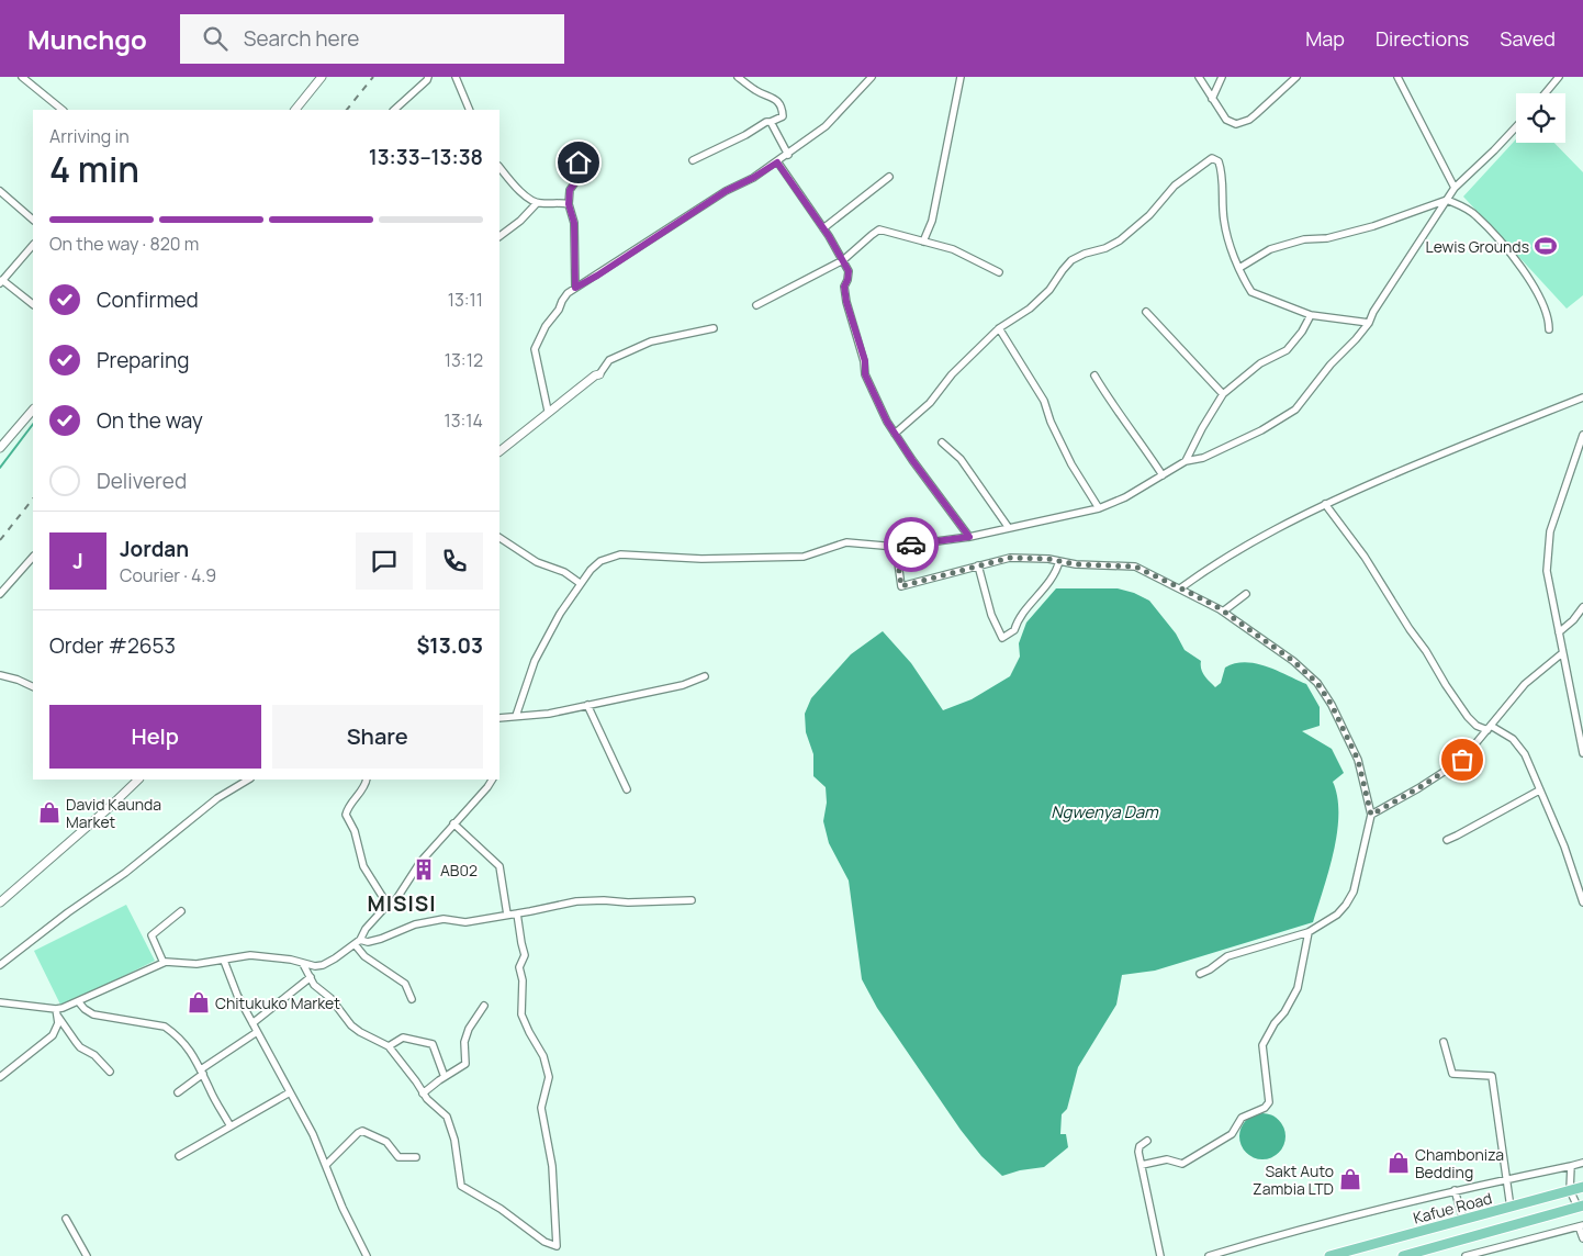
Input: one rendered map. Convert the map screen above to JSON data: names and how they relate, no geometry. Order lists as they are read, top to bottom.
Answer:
{
  "streets": {
    "main road": ["Kafue Road"]
  },
  "districts": ["MISISI"],
  "water": ["Ngwenya Dam"],
  "places": {
    "sports": ["Lewis Grounds"],
    "shop": [
      "David Kaunda Market",
      "Chitukuko Market",
      "Chamboniza Bedding",
      "Sakt Auto Zambia LTD"
    ],
    "building": ["AB02"]
  },
  "page": {
    "header": "Munchgo",
    "search": "Search here",
    "nav": ["Map", "Directions", "Saved"],
    "heading": ["4 min", "Arriving in", "13:33–13:38"],
    "panel": [
      "Jordan",
      "Courier · 4.9",
      "Order #2653",
      "$13.03"
    ],
    "bar": "On the way · 820 m",
    "list": [
      ["Confirmed", "13:11"],
      ["Preparing", "13:12"],
      ["On the way", "13:14"],
      "Delivered"
    ],
    "round": "J",
    "buttons": ["Help", "Share"]
  }
}
